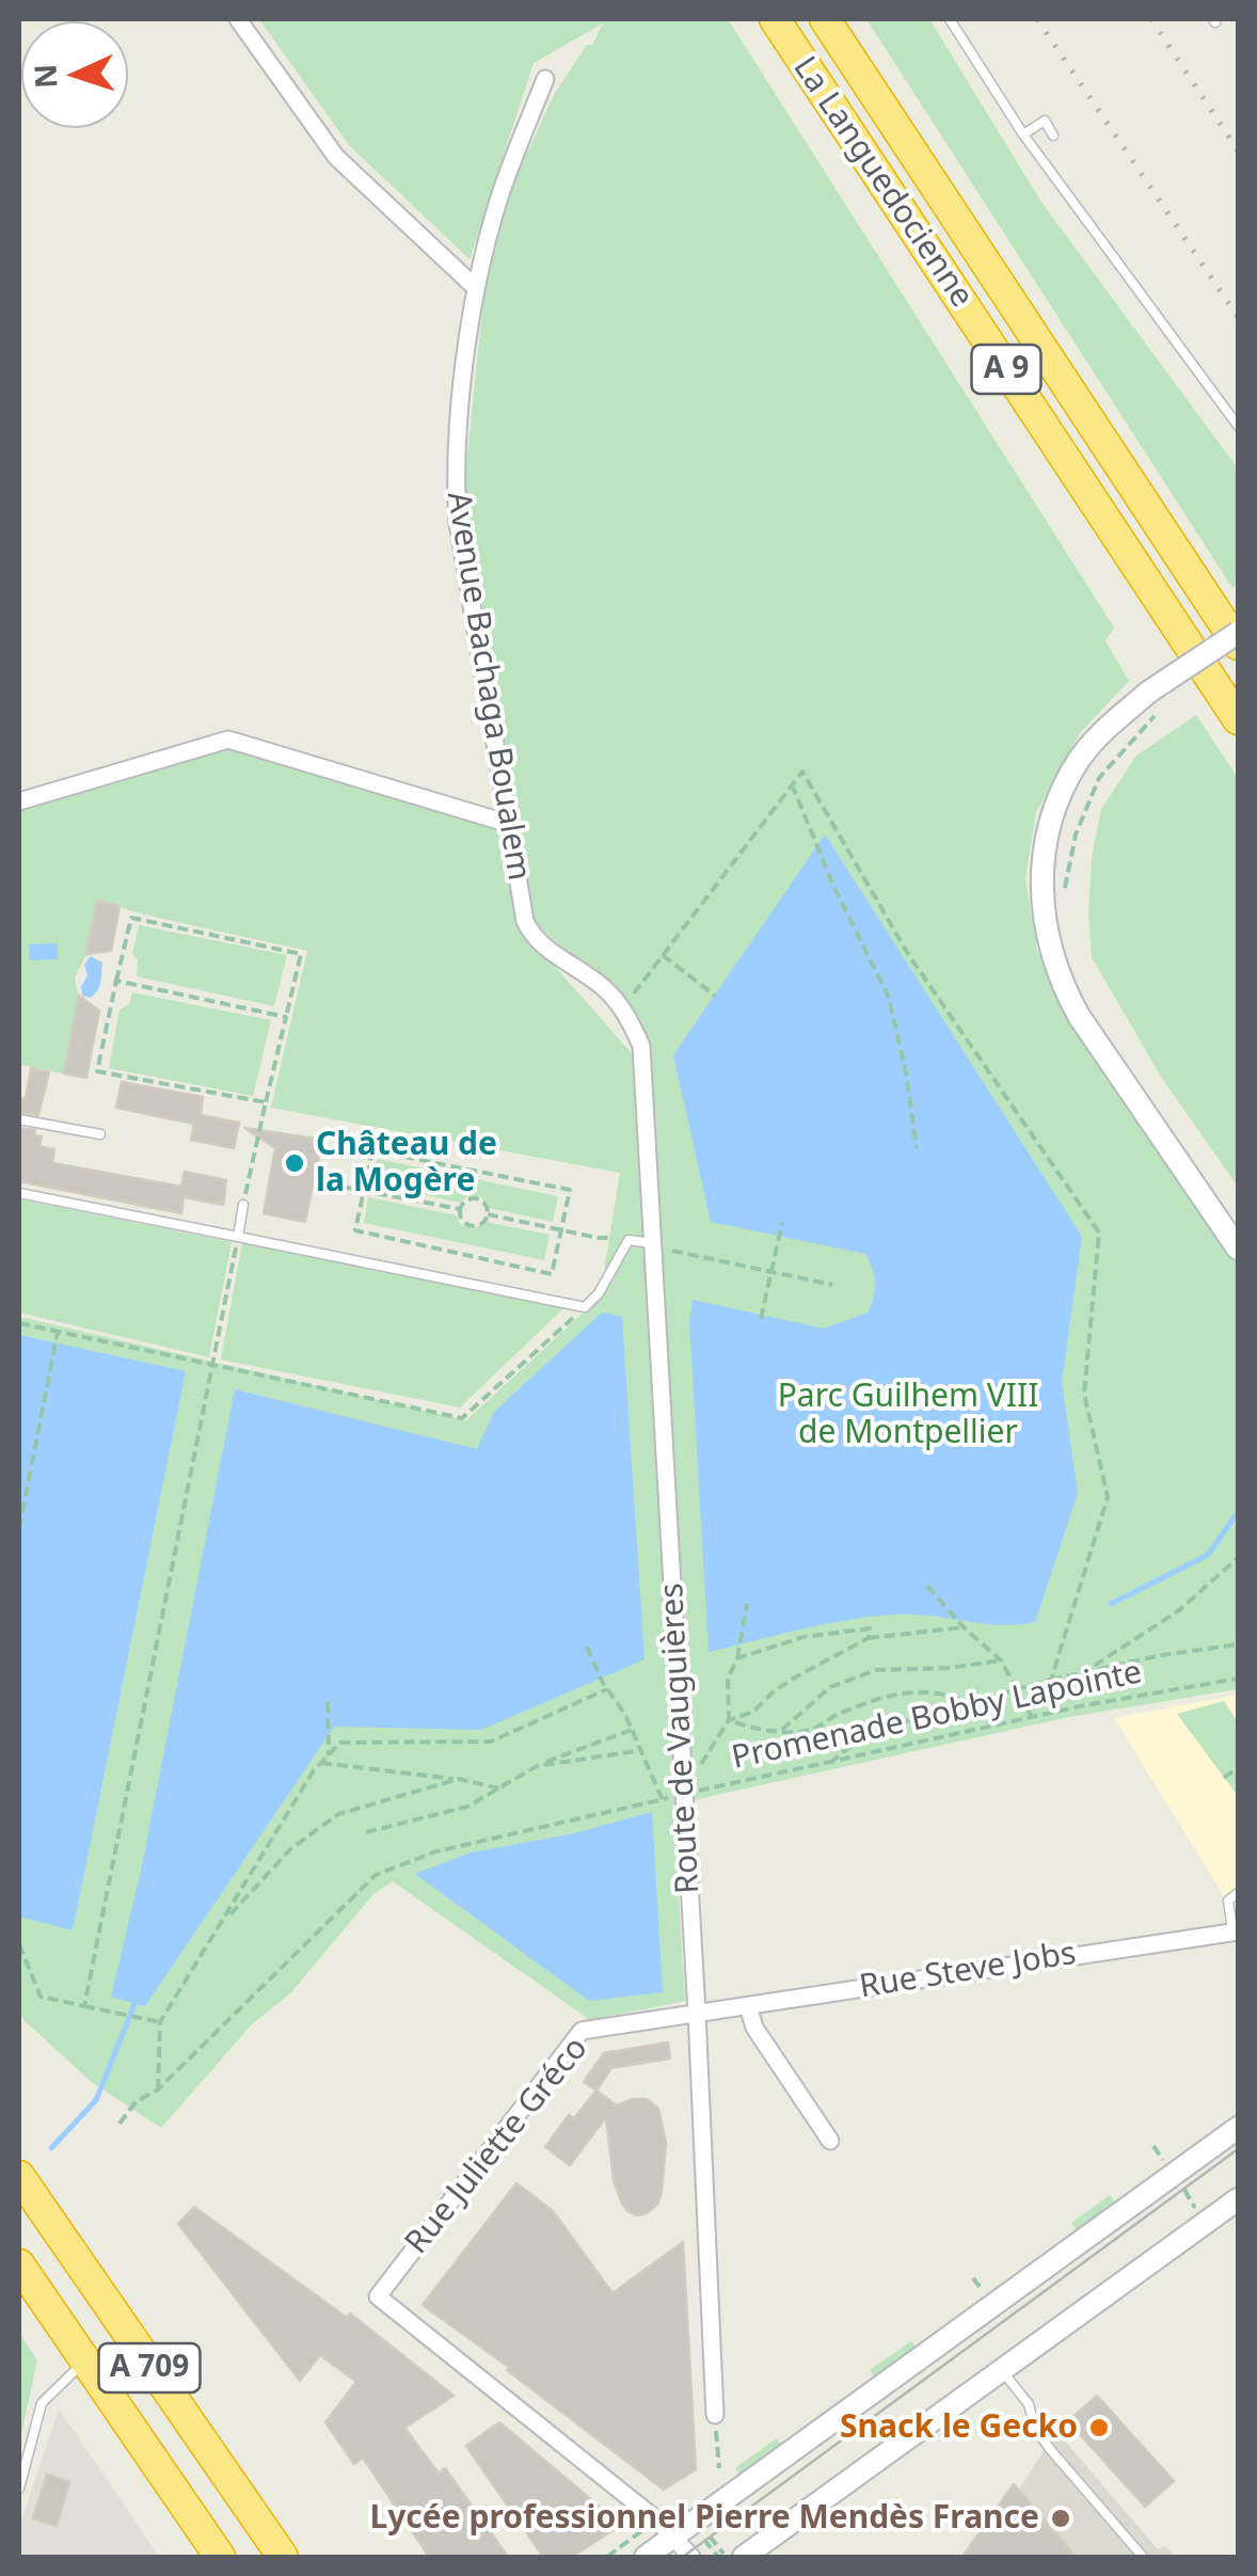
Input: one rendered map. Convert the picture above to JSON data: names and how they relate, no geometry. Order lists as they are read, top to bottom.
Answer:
{
  "streets": {
    "highway": ["La Languedocienne", "A 9", "A 709"],
    "street": [
      "Avenue Bachaga Boualem",
      "Route de Vauguières",
      "Rue Steve Jobs",
      "Rue Juliette Gréco"
    ],
    "path": ["Promenade Bobby Lapointe"]
  },
  "crossings": [
    ["Avenue Bachaga Boualem", "Route de Vauguières"],
    ["Promenade Bobby Lapointe", "Route de Vauguières"],
    ["Route de Vauguières", "Rue Steve Jobs"],
    ["Route de Vauguières", "Rue Juliette Gréco"],
    ["Rue Steve Jobs", "Rue Juliette Gréco"]
  ],
  "parks": ["Parc Guilhem VIII de Montpellier"],
  "places": ["Château de la Mogère", "Snack le Gecko", "Lycée professionnel Pierre Mendès France"],
  "north": "left"
}
